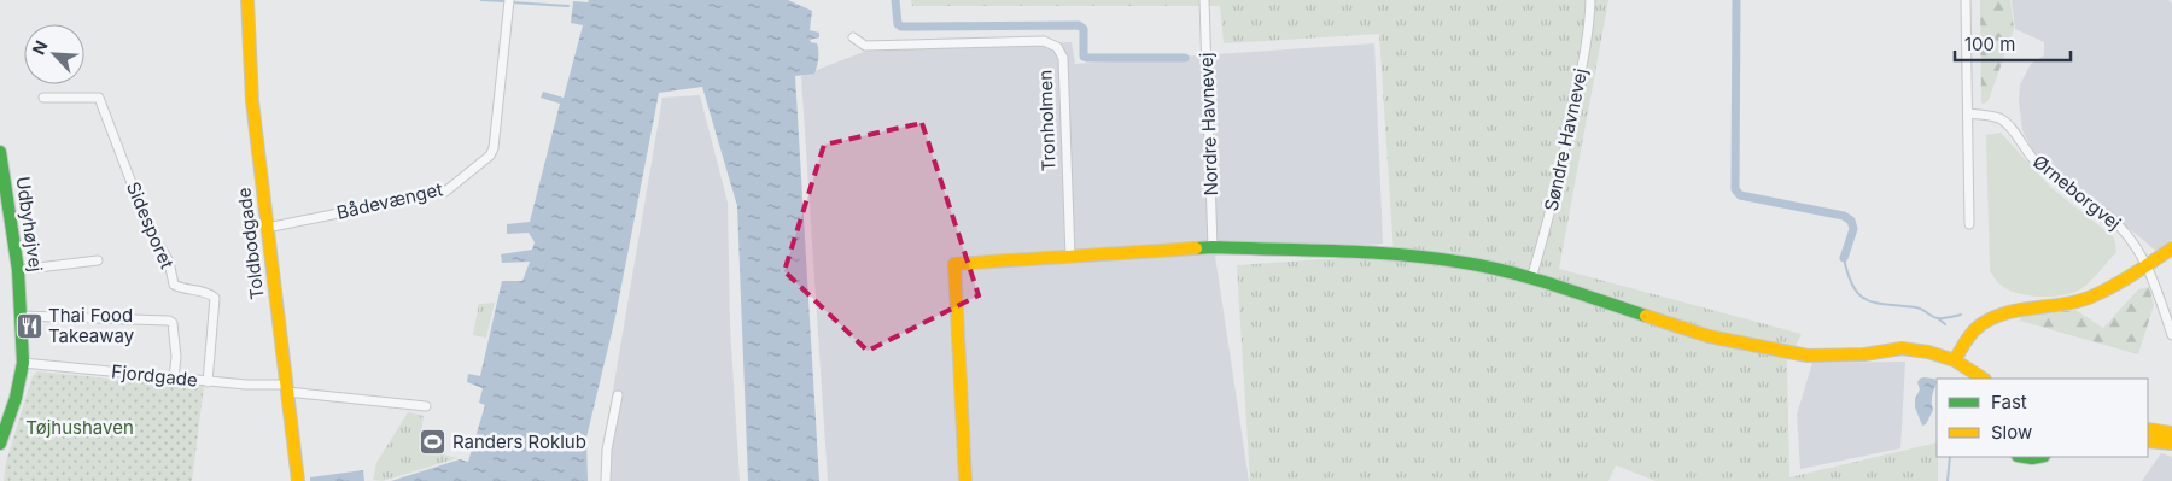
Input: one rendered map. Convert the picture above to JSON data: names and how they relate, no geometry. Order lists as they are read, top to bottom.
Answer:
{
  "streets": {
    "street": [
      "Tronholmen",
      "Nordre Havnevej",
      "Søndre Havnevej",
      "Ørneborgvej",
      "Bådevænget",
      "Udbyhøjvej",
      "Sidesporet",
      "Toldbodgade",
      "Fjordgade"
    ]
  },
  "crossings": [
    ["Bådevænget", "Toldbodgade"],
    ["Udbyhøjvej", "Fjordgade"],
    ["Sidesporet", "Fjordgade"],
    ["Toldbodgade", "Fjordgade"]
  ],
  "parks": ["Tøjhushaven"],
  "places": {
    "restaurant": ["Thai Food Takeaway"],
    "sports": ["Randers Roklub"]
  },
  "legend": ["Fast", "Slow"],
  "scale_bar": "100 m",
  "north": "top left"
}
